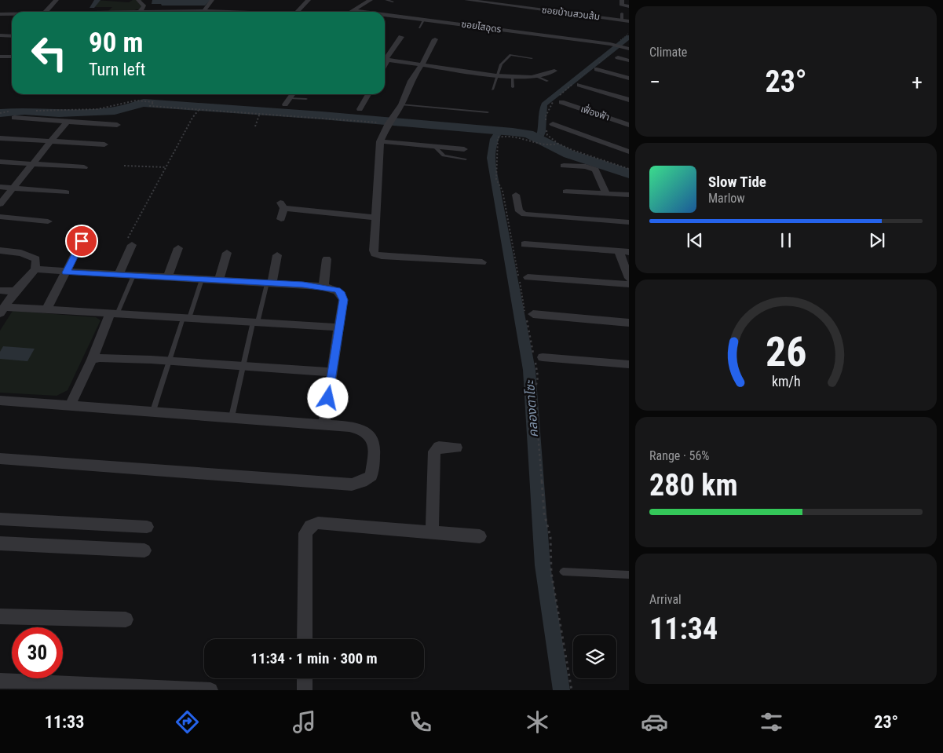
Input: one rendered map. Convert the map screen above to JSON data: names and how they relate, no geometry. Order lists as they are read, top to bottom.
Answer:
{
  "streets": {
    "street": ["ซอยบ้านสวนส้ม", "ซอยโสอุดร", "เฟื่องฟ้า"]
  },
  "water": ["คลองตาโซะ"],
  "page": {
    "tile": [
      "Climate",
      ["Range · 56%", "280 km"],
      ["Arrival", "11:34"]
    ],
    "turn": ["90 m", "Turn left"],
    "heat": ["−", "23°", "+"],
    "song": ["Slow Tide", "Marlow"],
    "limit": "30",
    "trip": "11:34 · 1 min · 300 m",
    "tabs": ["11:33", "23°"],
    "gauge": ["26", "km/h"]
  }
}
